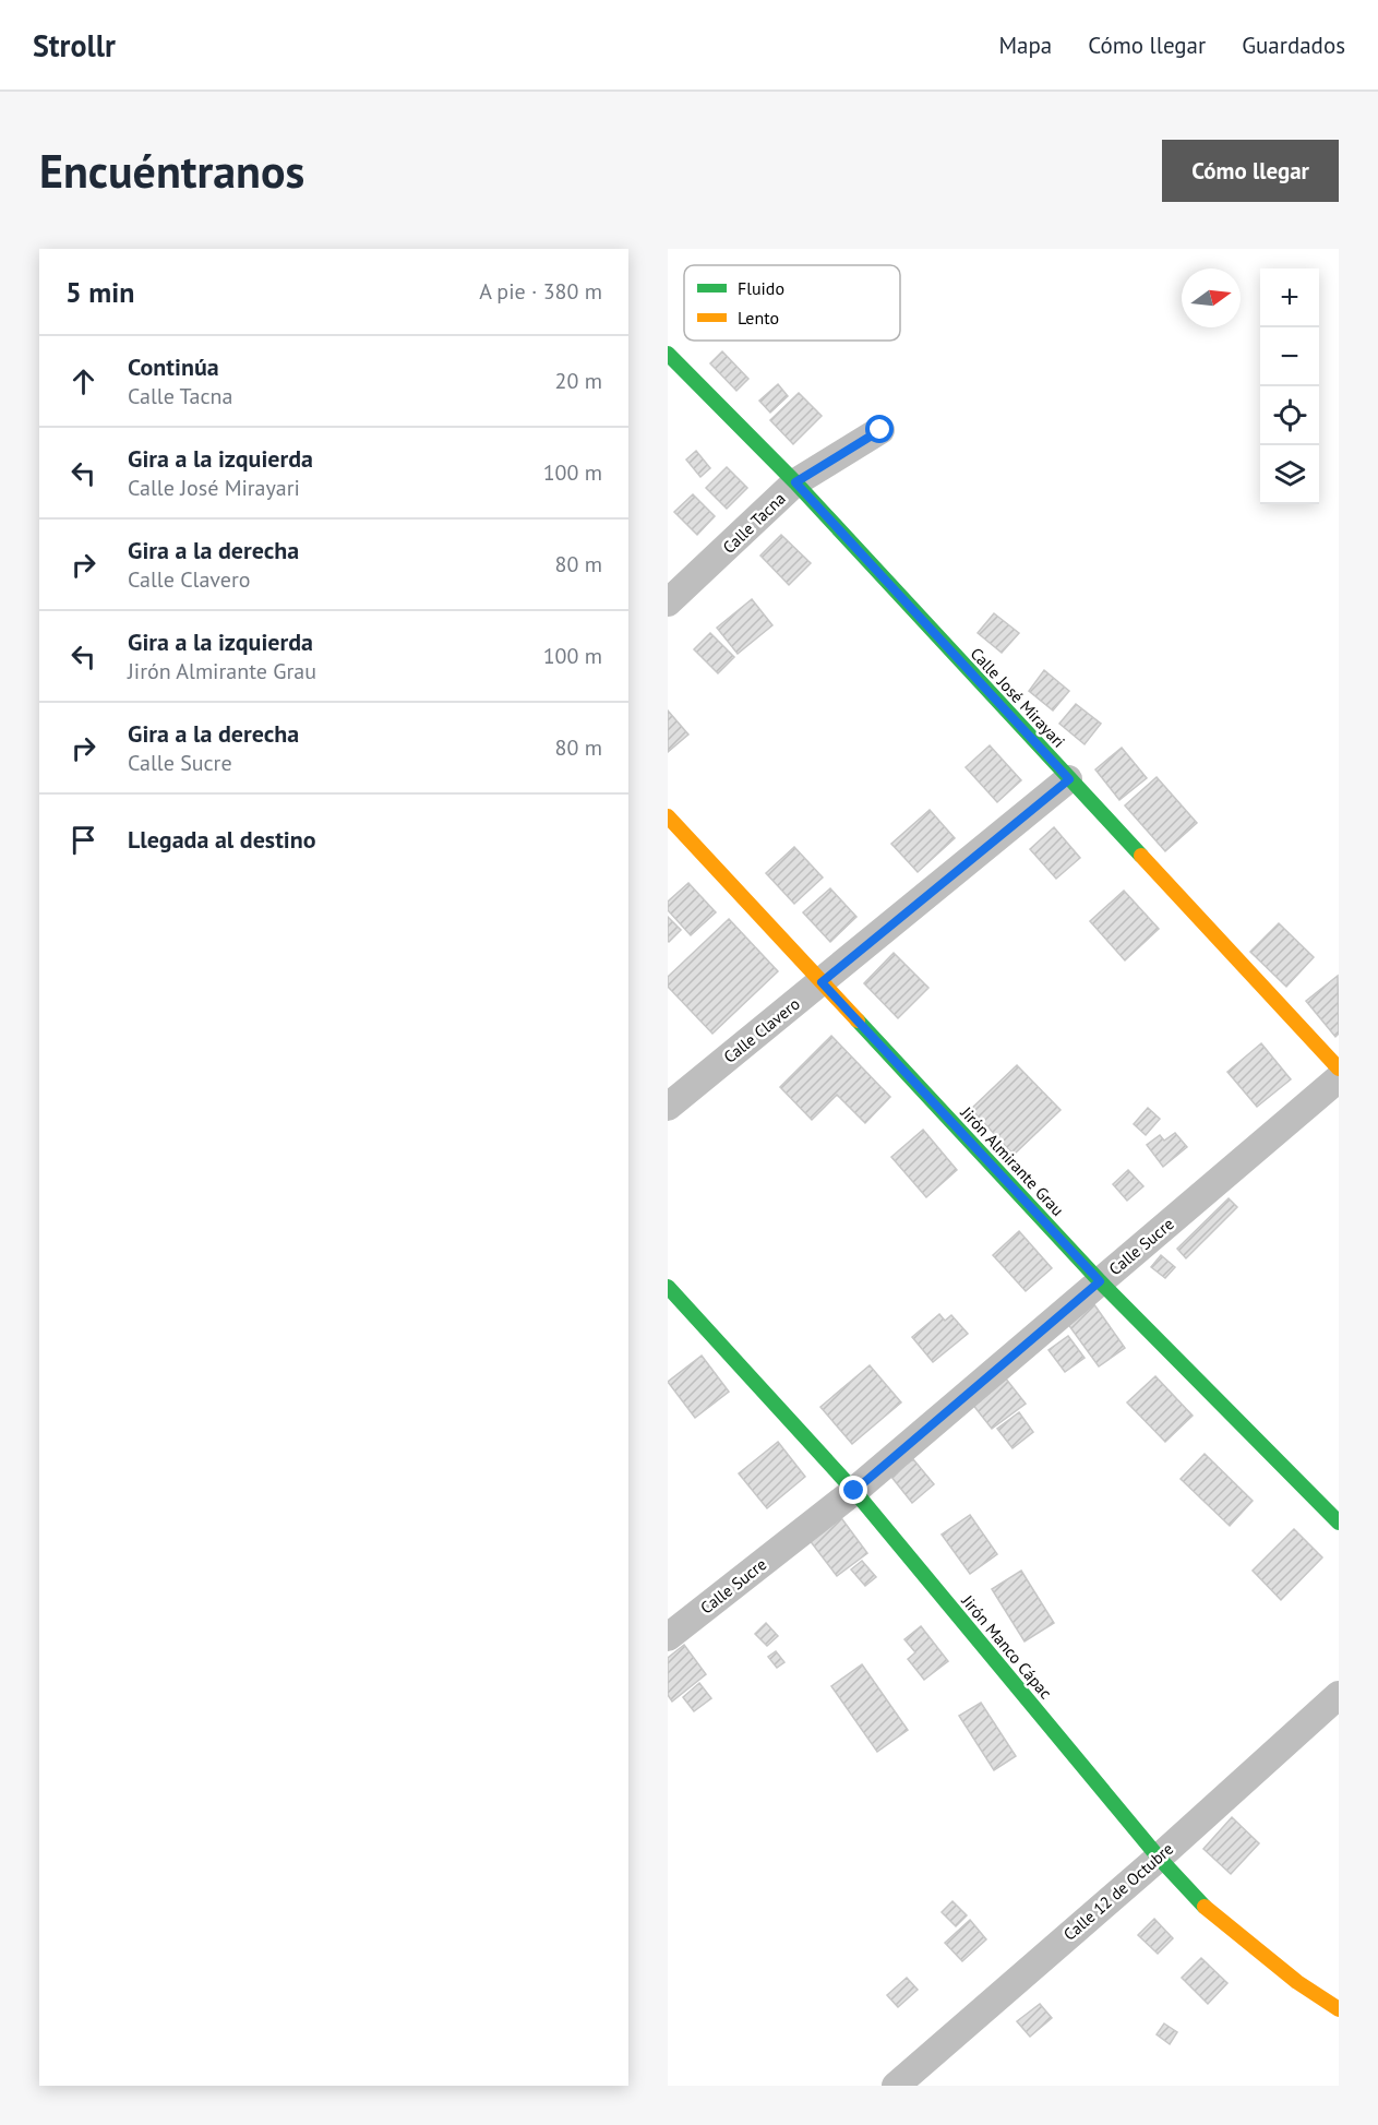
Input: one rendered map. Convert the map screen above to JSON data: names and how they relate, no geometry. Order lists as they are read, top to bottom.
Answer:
{
  "streets": {
    "street": [
      "Calle Tacna",
      "Calle José Mirayari",
      "Calle Clavero",
      "Jirón Almirante Grau",
      "Calle Sucre",
      "Jirón Manco Cápac",
      "Calle 12 de Octubre"
    ]
  },
  "crossings": [
    ["Calle Tacna", "Calle José Mirayari"],
    ["Calle José Mirayari", "Calle Clavero"],
    ["Calle Clavero", "Jirón Almirante Grau"],
    ["Jirón Almirante Grau", "Calle Sucre"],
    ["Calle Sucre", "Jirón Manco Cápac"],
    ["Jirón Manco Cápac", "Calle 12 de Octubre"]
  ],
  "legend": ["Fluido", "Lento"],
  "north": "right",
  "page": {
    "header": "Strollr",
    "nav": ["Mapa", "Cómo llegar", "Guardados"],
    "buttons": "Cómo llegar",
    "title": "Encuéntranos",
    "heading": ["5 min", "A pie · 380 m"],
    "map_buttons": ["+", "−"],
    "list": [
      ["Continúa", "Calle Tacna", "20 m"],
      ["Gira a la izquierda", "Calle José Mirayari", "100 m"],
      ["Gira a la derecha", "Calle Clavero", "80 m"],
      ["Gira a la izquierda", "Jirón Almirante Grau", "100 m"],
      ["Gira a la derecha", "Calle Sucre", "80 m"],
      "Llegada al destino"
    ]
  }
}
